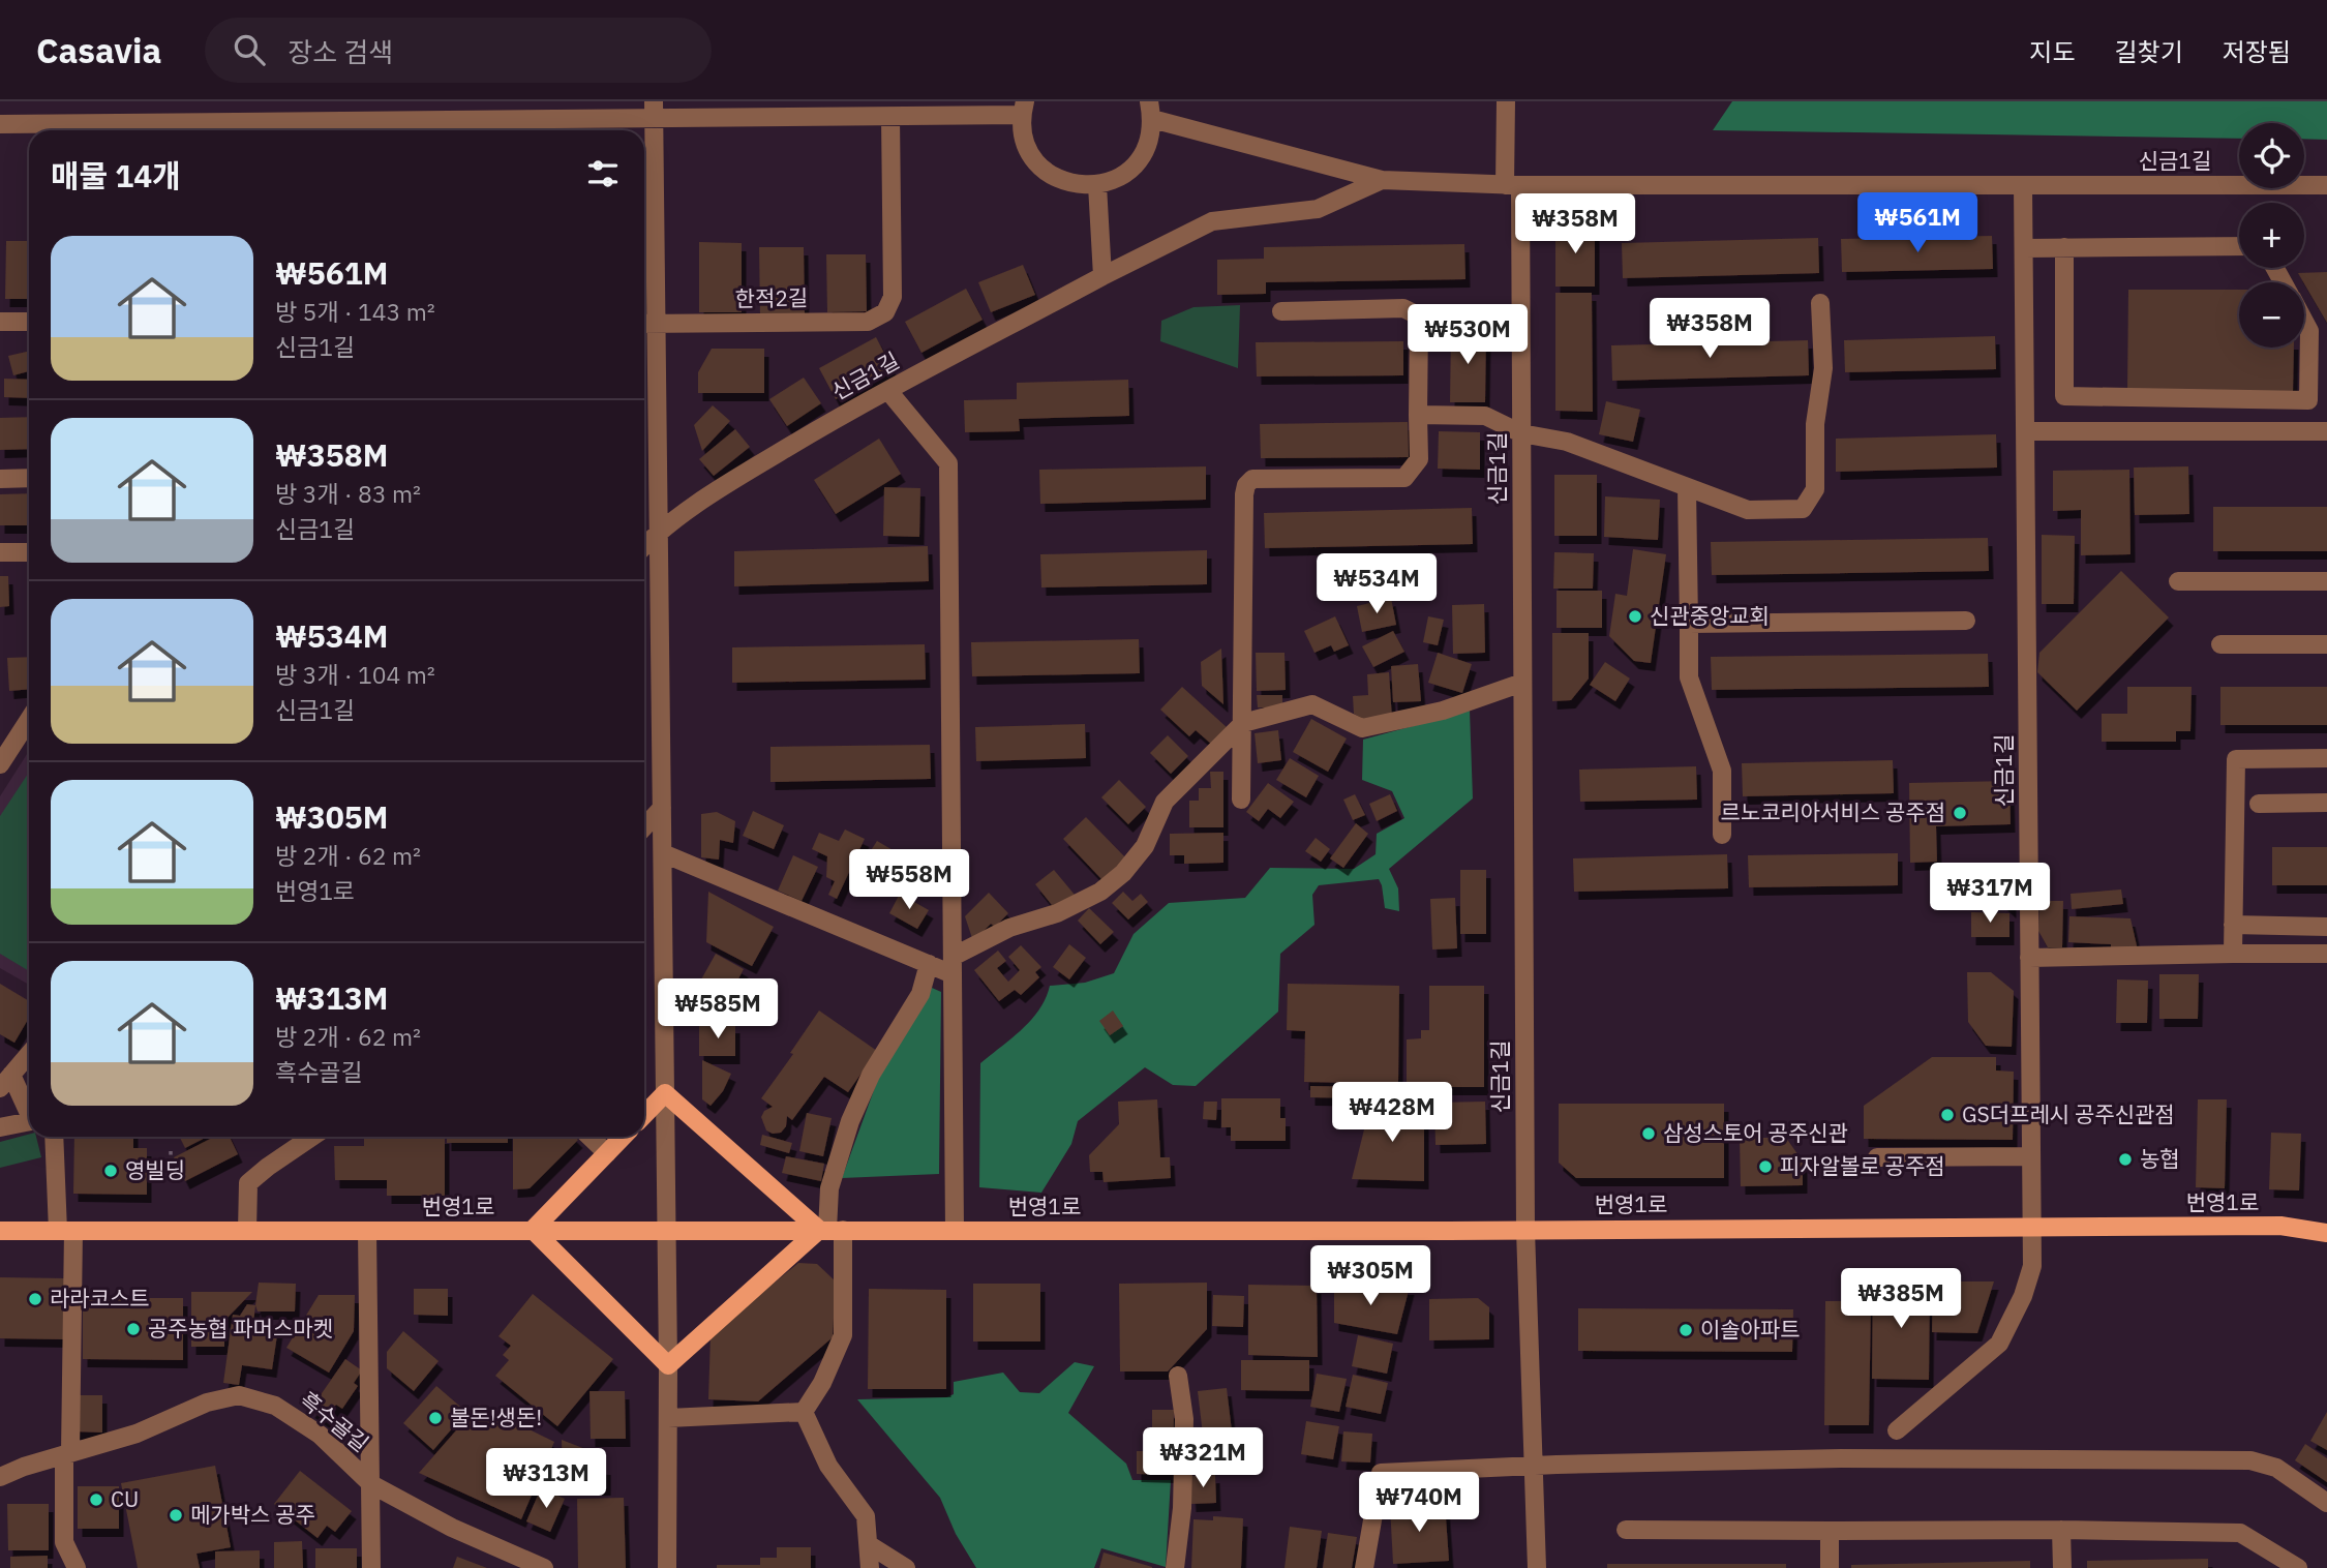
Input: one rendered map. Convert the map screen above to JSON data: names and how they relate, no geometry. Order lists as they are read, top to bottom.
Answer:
{
  "streets": {
    "main road": ["번영1로"],
    "street": ["신금1길", "한적2길", "흑수골길"]
  },
  "crossings": [
    ["신금1길", "번영1로"]
  ],
  "places": [
    "신관중앙교회",
    "르노코리아서비스 공주점",
    "GS더프레시 공주신관점",
    "삼성스토어 공주신관",
    "농협",
    "피자알볼로 공주점",
    "영빌딩",
    "라라코스트",
    "공주농협 파머스마켓",
    "이솔아파트",
    "불돈!생돈!",
    "CU",
    "메가박스 공주"
  ],
  "page": {
    "header": "Casavia",
    "search": "장소 검색",
    "nav": ["지도", "길찾기", "저장됨"],
    "map_buttons": ["+", "−"],
    "heading": "매물 14개",
    "price": [
      "₩561M",
      "₩358M",
      "₩358M",
      "₩530M",
      "₩534M",
      "₩558M",
      "₩317M",
      "₩585M",
      "₩428M",
      "₩305M",
      "₩385M",
      "₩321M",
      "₩313M",
      "₩740M"
    ],
    "list": [
      {
        "name": "₩561M",
        "note": "방 5개 · 143 m² · 신금1길"
      },
      {
        "name": "₩358M",
        "note": "방 3개 · 83 m² · 신금1길"
      },
      {
        "name": "₩534M",
        "note": "방 3개 · 104 m² · 신금1길"
      },
      {
        "name": "₩305M",
        "note": "방 2개 · 62 m² · 번영1로"
      },
      {
        "name": "₩313M",
        "note": "방 2개 · 62 m² · 흑수골길"
      }
    ]
  }
}
